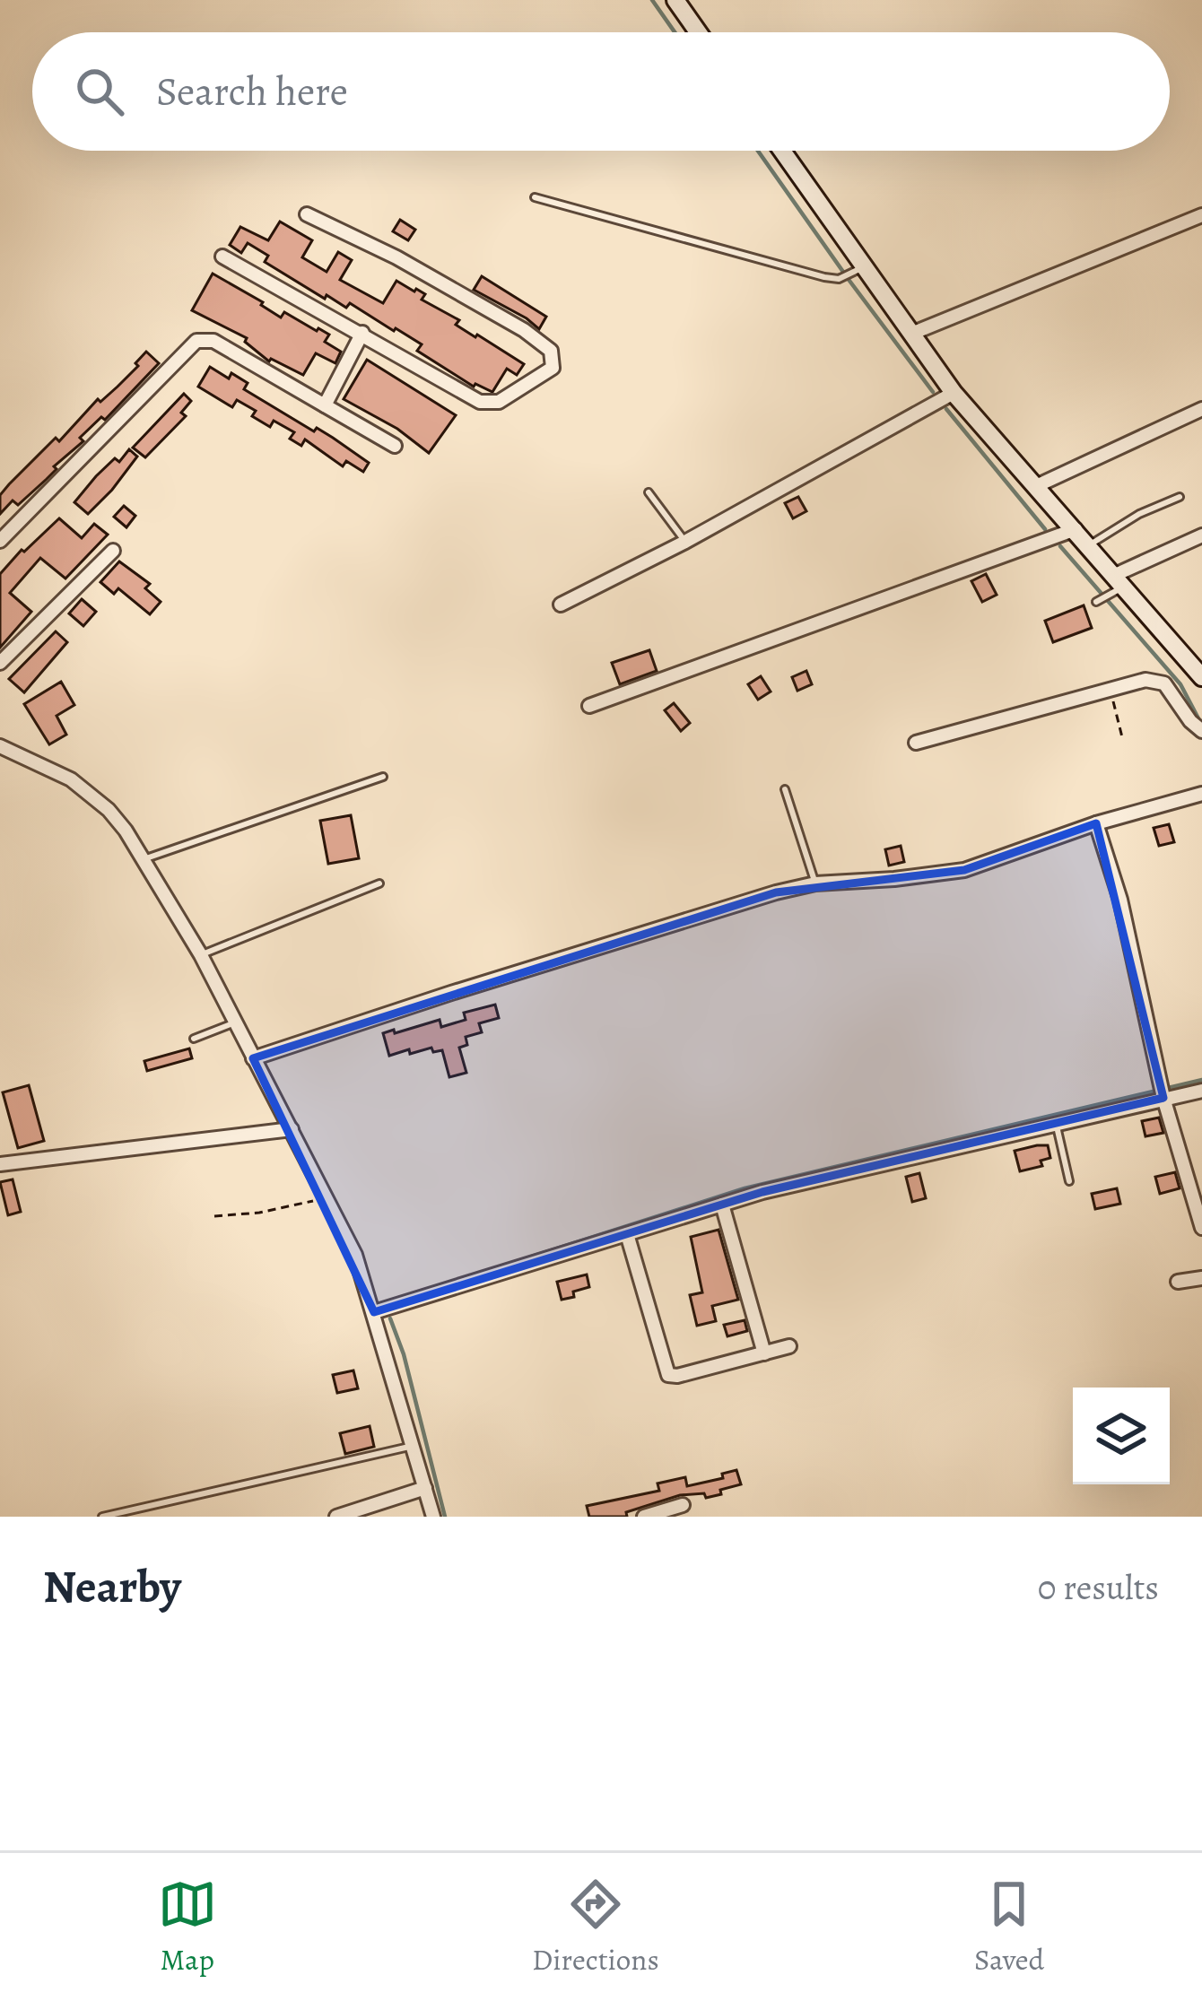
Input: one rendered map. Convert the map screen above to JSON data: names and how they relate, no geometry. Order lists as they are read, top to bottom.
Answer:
{
  "page": {
    "search": "Search here",
    "heading": ["Nearby", "0 results"],
    "nav": ["Map", "Directions", "Saved"]
  }
}
